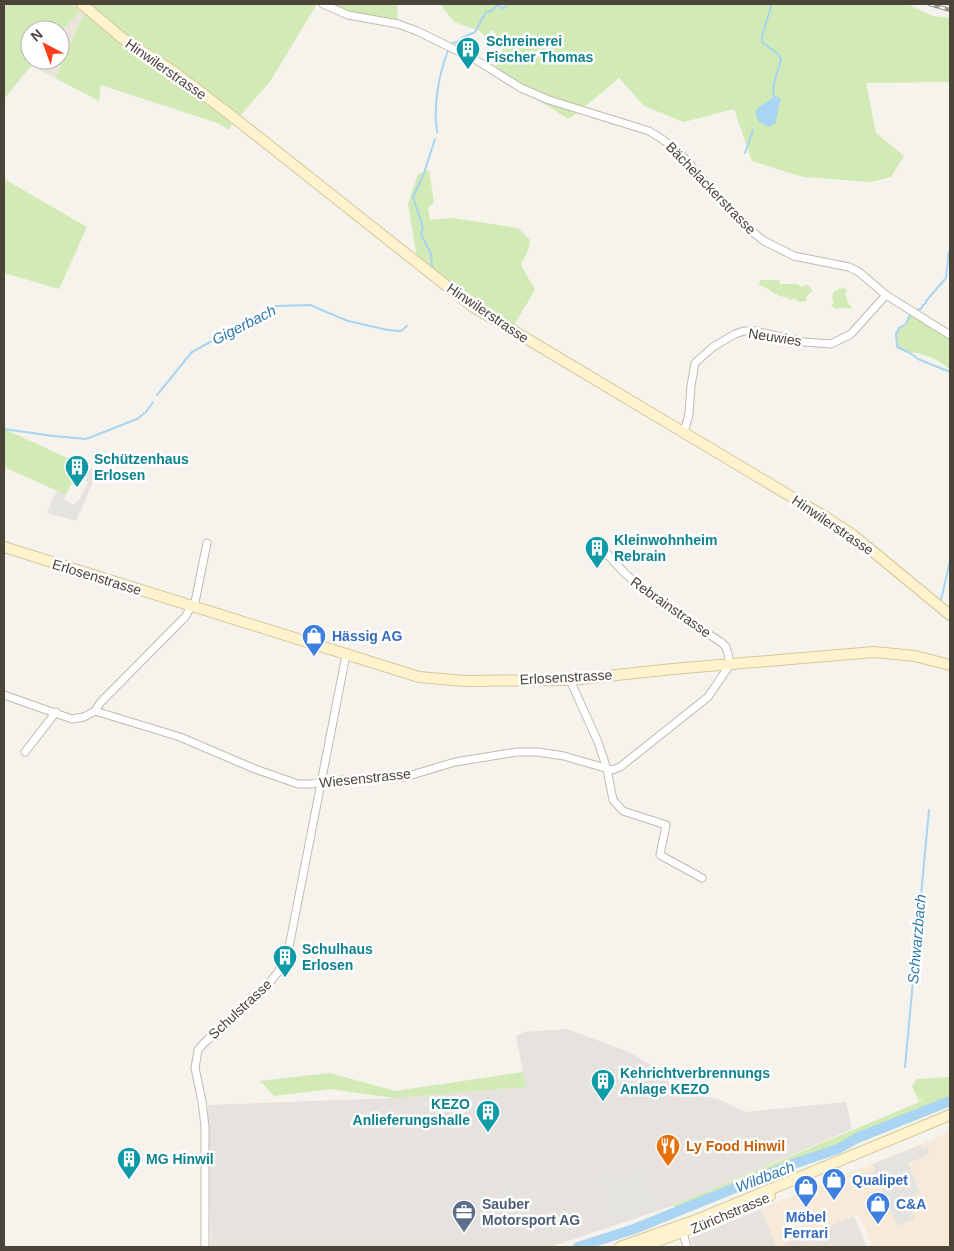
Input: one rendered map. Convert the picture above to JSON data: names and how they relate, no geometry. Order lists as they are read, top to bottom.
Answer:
{
  "streets": {
    "main road": ["Hinwilerstrasse", "Erlosenstrasse", "Zürichstrasse"],
    "street": [
      "Bächelackerstrasse",
      "Neuwies",
      "Rebrainstrasse",
      "Wiesenstrasse",
      "Schulstrasse"
    ]
  },
  "crossings": [
    ["Hinwilerstrasse", "Neuwies"],
    ["Bächelackerstrasse", "Neuwies"],
    ["Erlosenstrasse", "Rebrainstrasse"],
    ["Erlosenstrasse", "Schulstrasse"],
    ["Wiesenstrasse", "Schulstrasse"]
  ],
  "water": ["Gigerbach", "Schwarzbach", "Wildbach"],
  "places": {
    "building": [
      "Schreinerei Fischer Thomas",
      "Schützenhaus Erlosen",
      "Kleinwohnheim Rebrain",
      "Schulhaus Erlosen",
      "Kehrichtverbrennungs Anlage KEZO",
      "KEZO Anlieferungshalle",
      "MG Hinwil"
    ],
    "shop": [
      "Hässig AG",
      "Qualipet",
      "Möbel Ferrari",
      "C&A"
    ],
    "restaurant": ["Ly Food Hinwil"],
    "office": ["Sauber Motorsport AG"]
  },
  "north": "top left"
}
